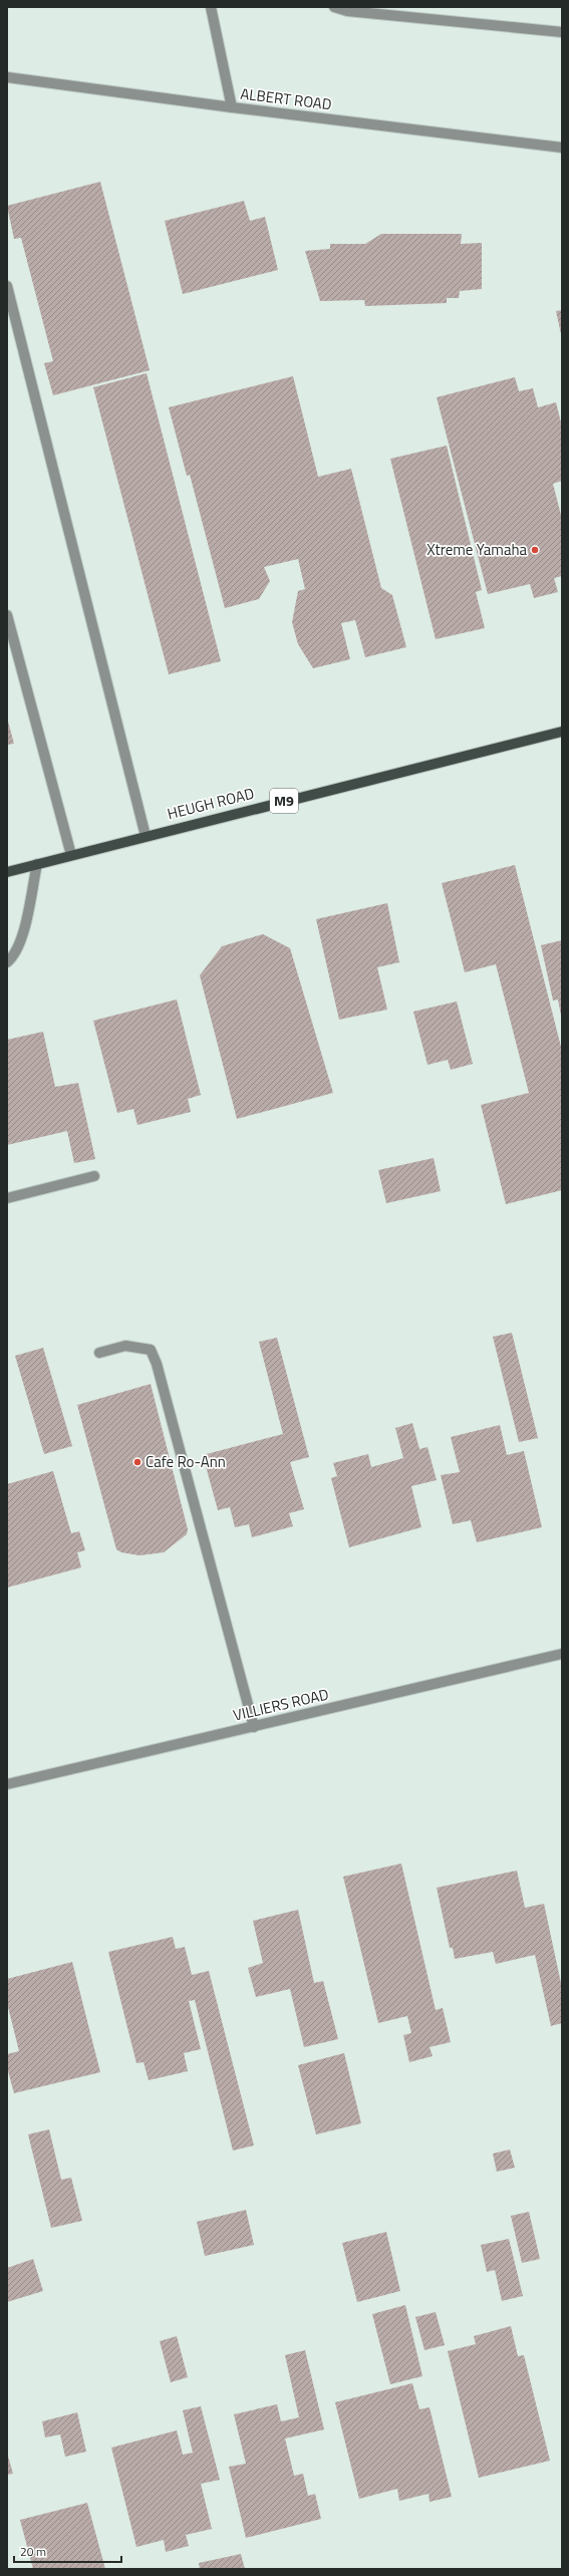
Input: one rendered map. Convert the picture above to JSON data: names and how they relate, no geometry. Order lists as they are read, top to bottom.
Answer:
{
  "streets": {
    "main road": ["M9", "HEUGH ROAD"],
    "street": ["ALBERT ROAD", "VILLIERS ROAD"]
  },
  "places": ["Xtreme Yamaha", "Cafe Ro-Ann"],
  "scale_bar": "20 m"
}
